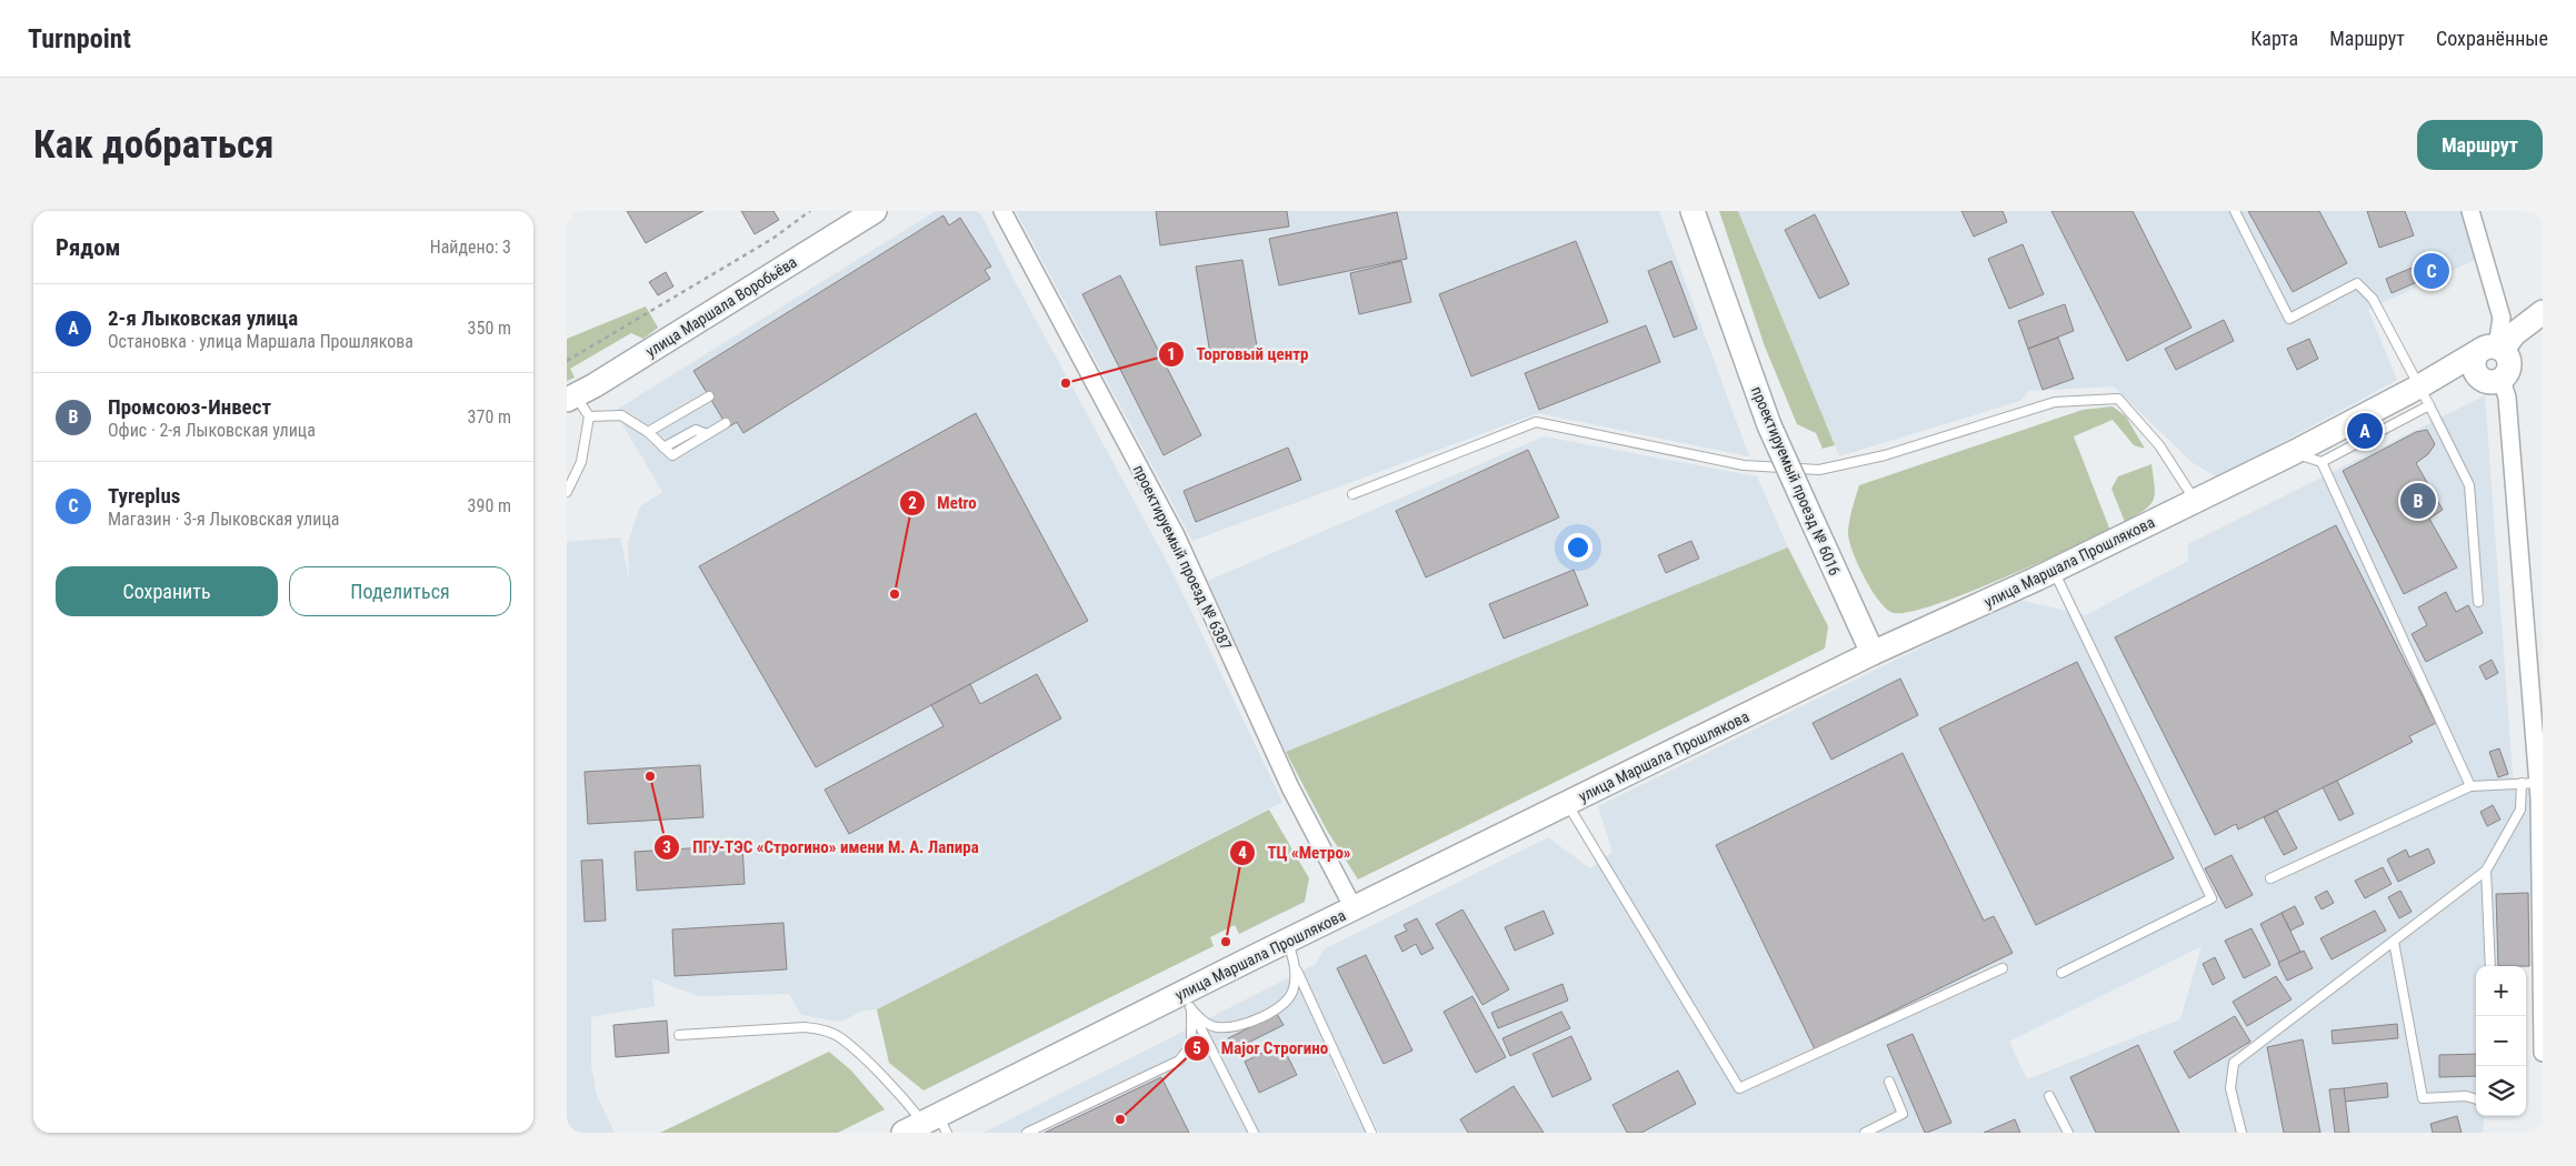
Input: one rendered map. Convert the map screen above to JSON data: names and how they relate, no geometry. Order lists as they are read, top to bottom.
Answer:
{
  "streets": {
    "main road": ["улица Маршала Воробьёва", "проектируемый проезд № 6016", "улица Маршала Прошлякова"],
    "street": ["проектируемый проезд № 6387"]
  },
  "crossings": [
    ["проектируемый проезд № 6016", "улица Маршала Прошлякова"],
    ["проектируемый проезд № 6387", "улица Маршала Прошлякова"]
  ],
  "places": [
    "Торговый центр",
    "Metro",
    "ПГУ-ТЭС «Строгино» имени М. А. Лапира",
    "ТЦ «Метро»",
    "Major Строгино"
  ],
  "page": {
    "header": "Turnpoint",
    "nav": ["Карта", "Маршрут", "Сохранённые"],
    "buttons": [
      "Маршрут",
      ["Сохранить", "Поделиться"]
    ],
    "title": "Как добраться",
    "heading": ["Рядом", "Найдено: 3"],
    "pins": ["C", "A", "B"],
    "list": [
      {
        "mark": "A",
        "name": "2-я Лыковская улица",
        "note": "Остановка · улица Маршала Прошлякова",
        "value": "350 m"
      },
      {
        "mark": "B",
        "name": "Промсоюз-Инвест",
        "note": "Офис · 2-я Лыковская улица",
        "value": "370 m"
      },
      {
        "mark": "C",
        "name": "Tyreplus",
        "note": "Магазин · 3-я Лыковская улица",
        "value": "390 m"
      }
    ],
    "map_buttons": ["+", "−"]
  }
}
